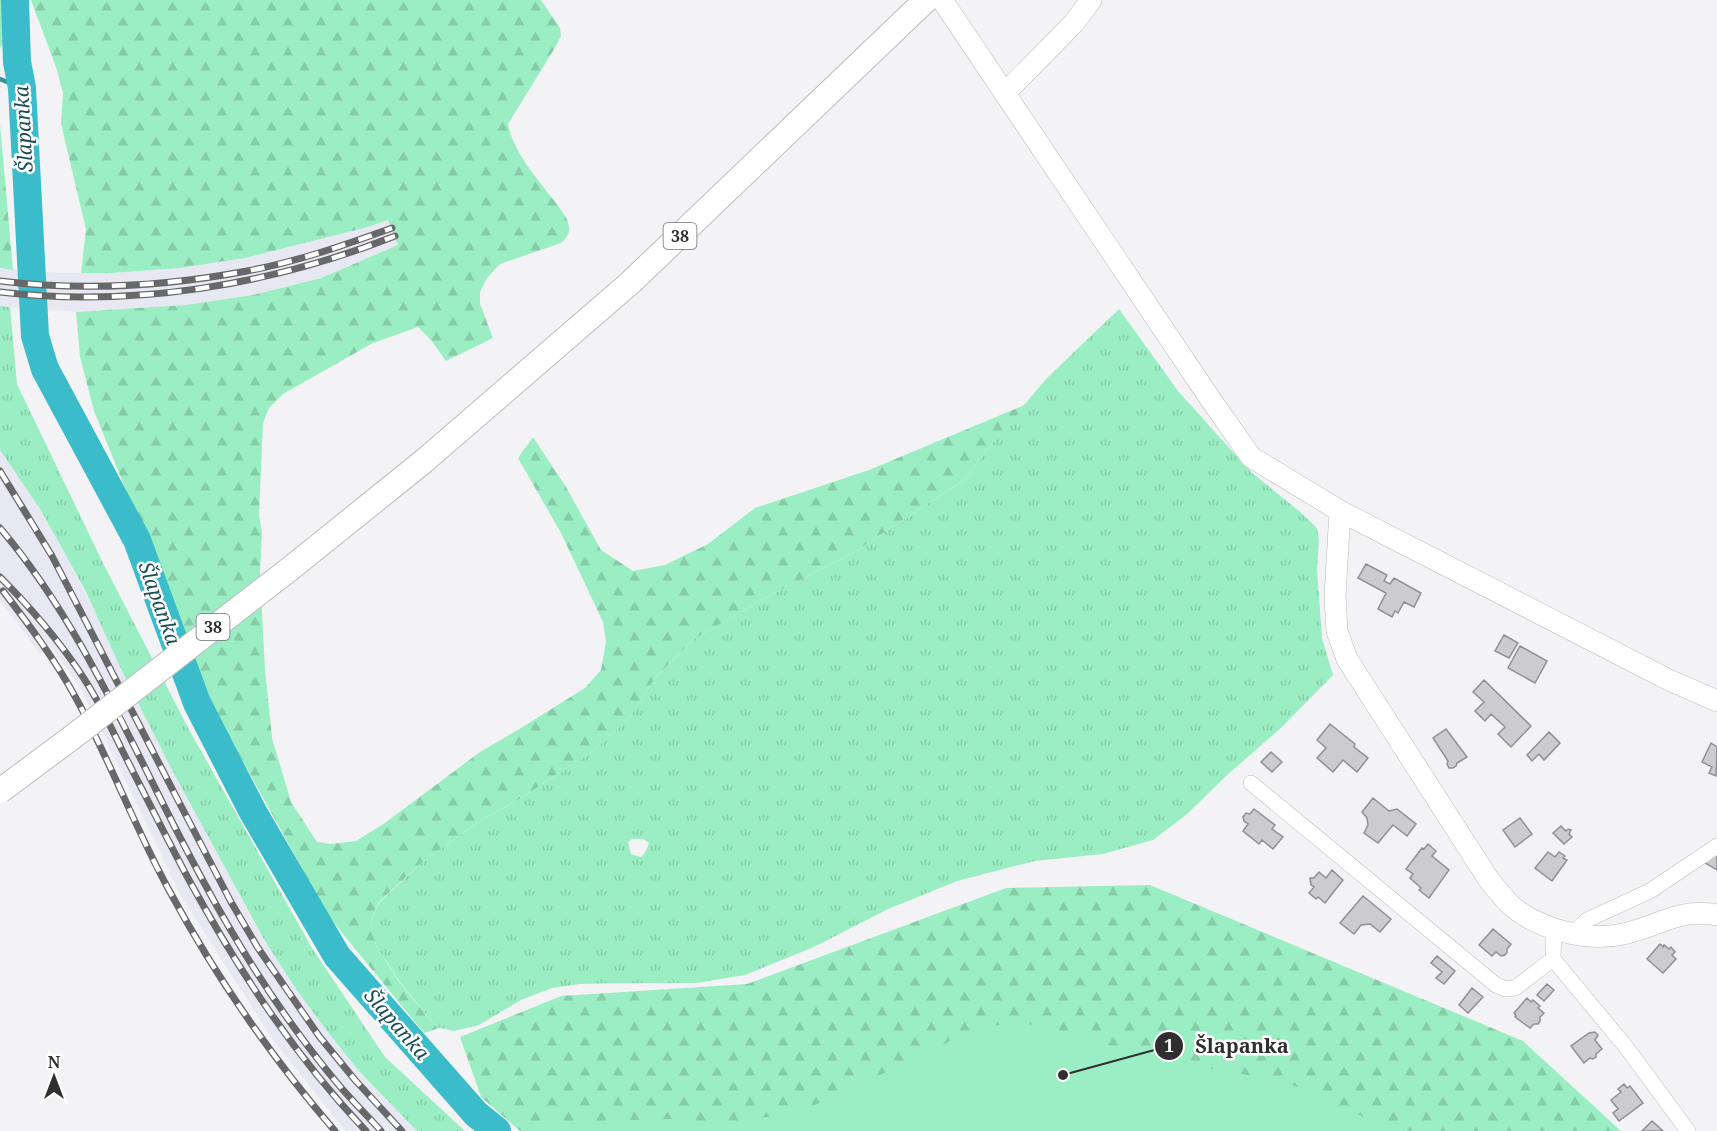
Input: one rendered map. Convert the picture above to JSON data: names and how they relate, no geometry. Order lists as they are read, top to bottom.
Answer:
{
  "streets": {
    "main road": ["38"]
  },
  "water": ["Šlapanka"],
  "places": ["Šlapanka"],
  "north": "top"
}
